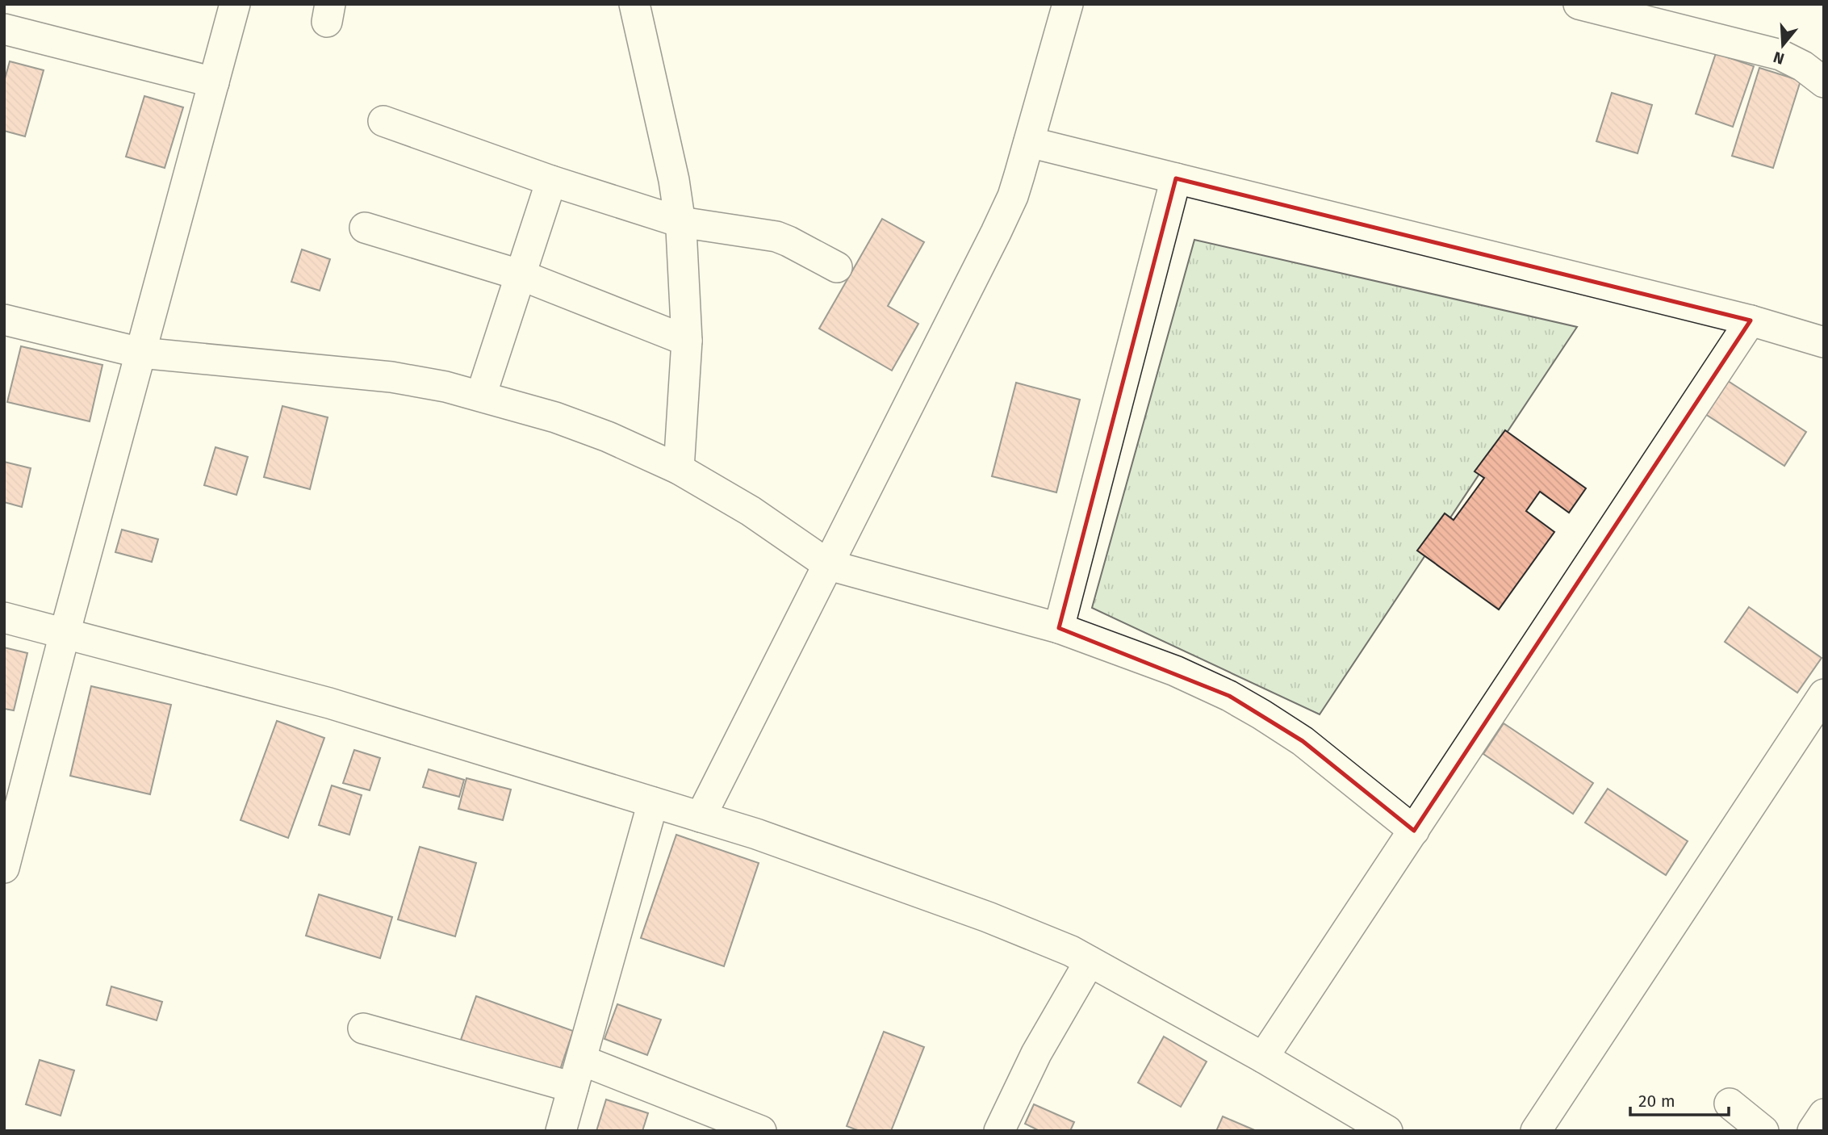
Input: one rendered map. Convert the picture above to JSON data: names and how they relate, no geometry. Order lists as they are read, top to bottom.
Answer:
{
  "scale_bar": "20 m",
  "north": "bottom"
}
